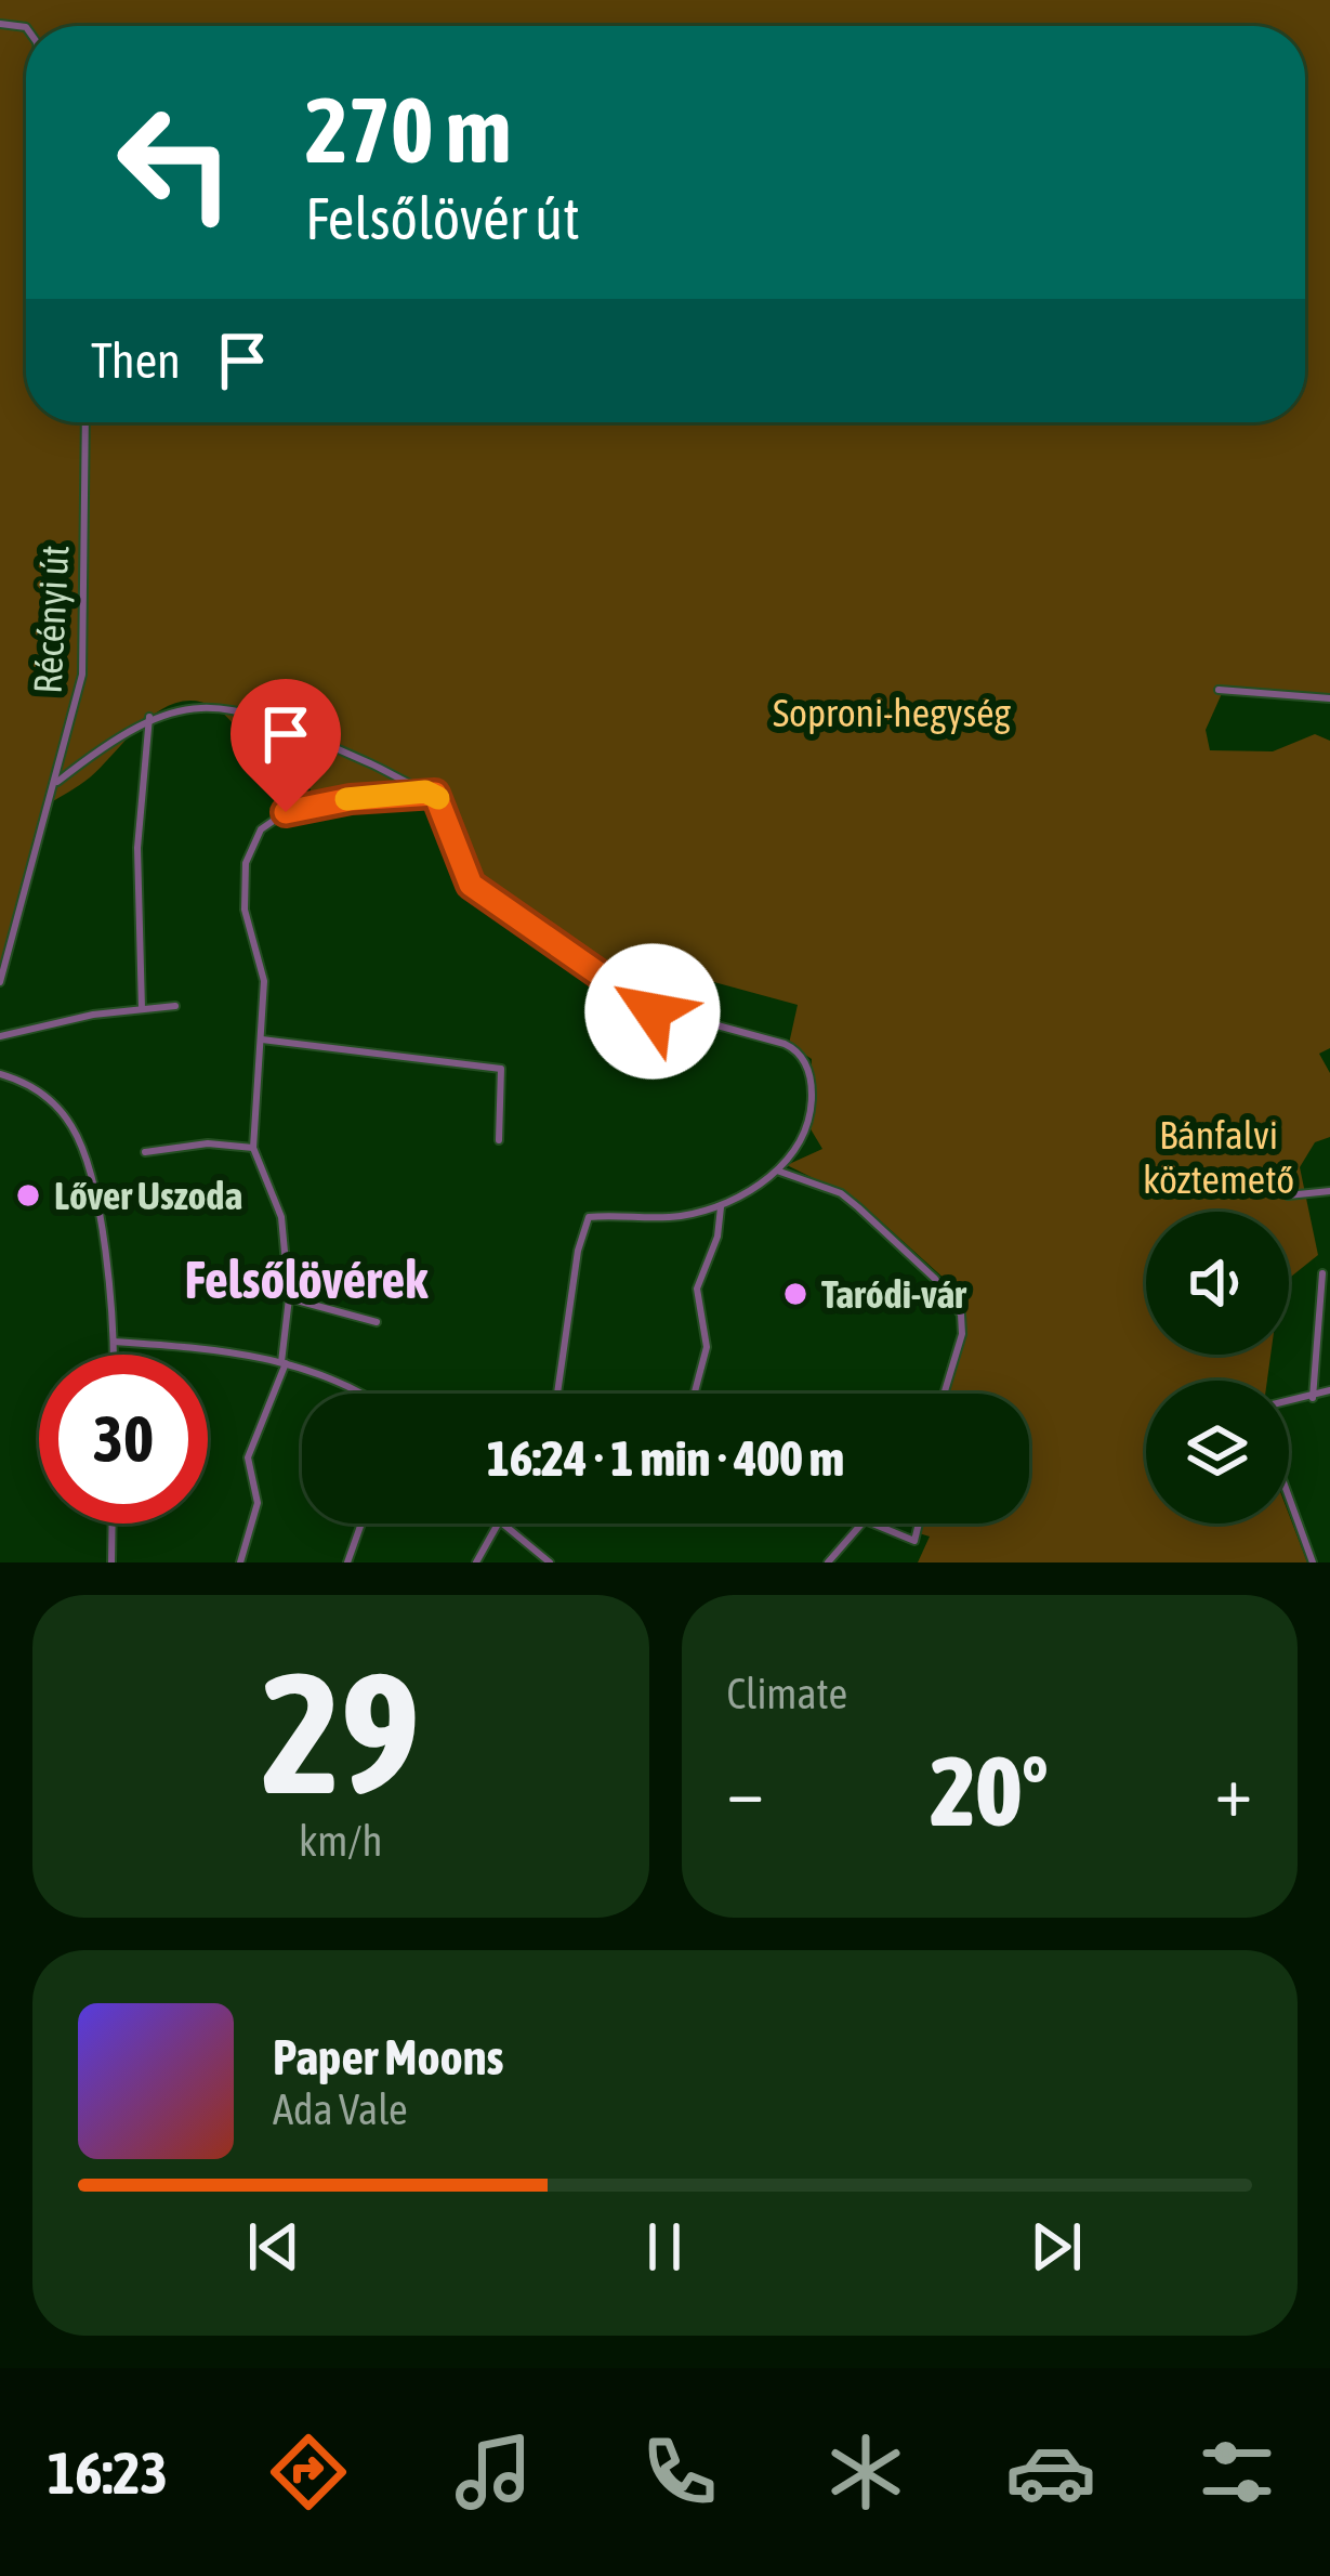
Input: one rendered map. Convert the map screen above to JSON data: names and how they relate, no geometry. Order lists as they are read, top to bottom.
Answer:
{
  "streets": {
    "street": ["Récényi út"]
  },
  "districts": ["Felsőlövérek"],
  "parks": ["Soproni-hegység", "Bánfalvi köztemető"],
  "places": ["Lőver Uszoda", "Taródi-vár"],
  "page": {
    "turn": ["270 m", "Felsőlövér út"],
    "then": "Then",
    "limit": "30",
    "trip": "16:24 · 1 min · 400 m",
    "tile": [
      ["29", "km/h"],
      "Climate"
    ],
    "heat": ["−", "20°", "+"],
    "song": ["Paper Moons", "Ada Vale"],
    "tabs": "16:23"
  }
}
